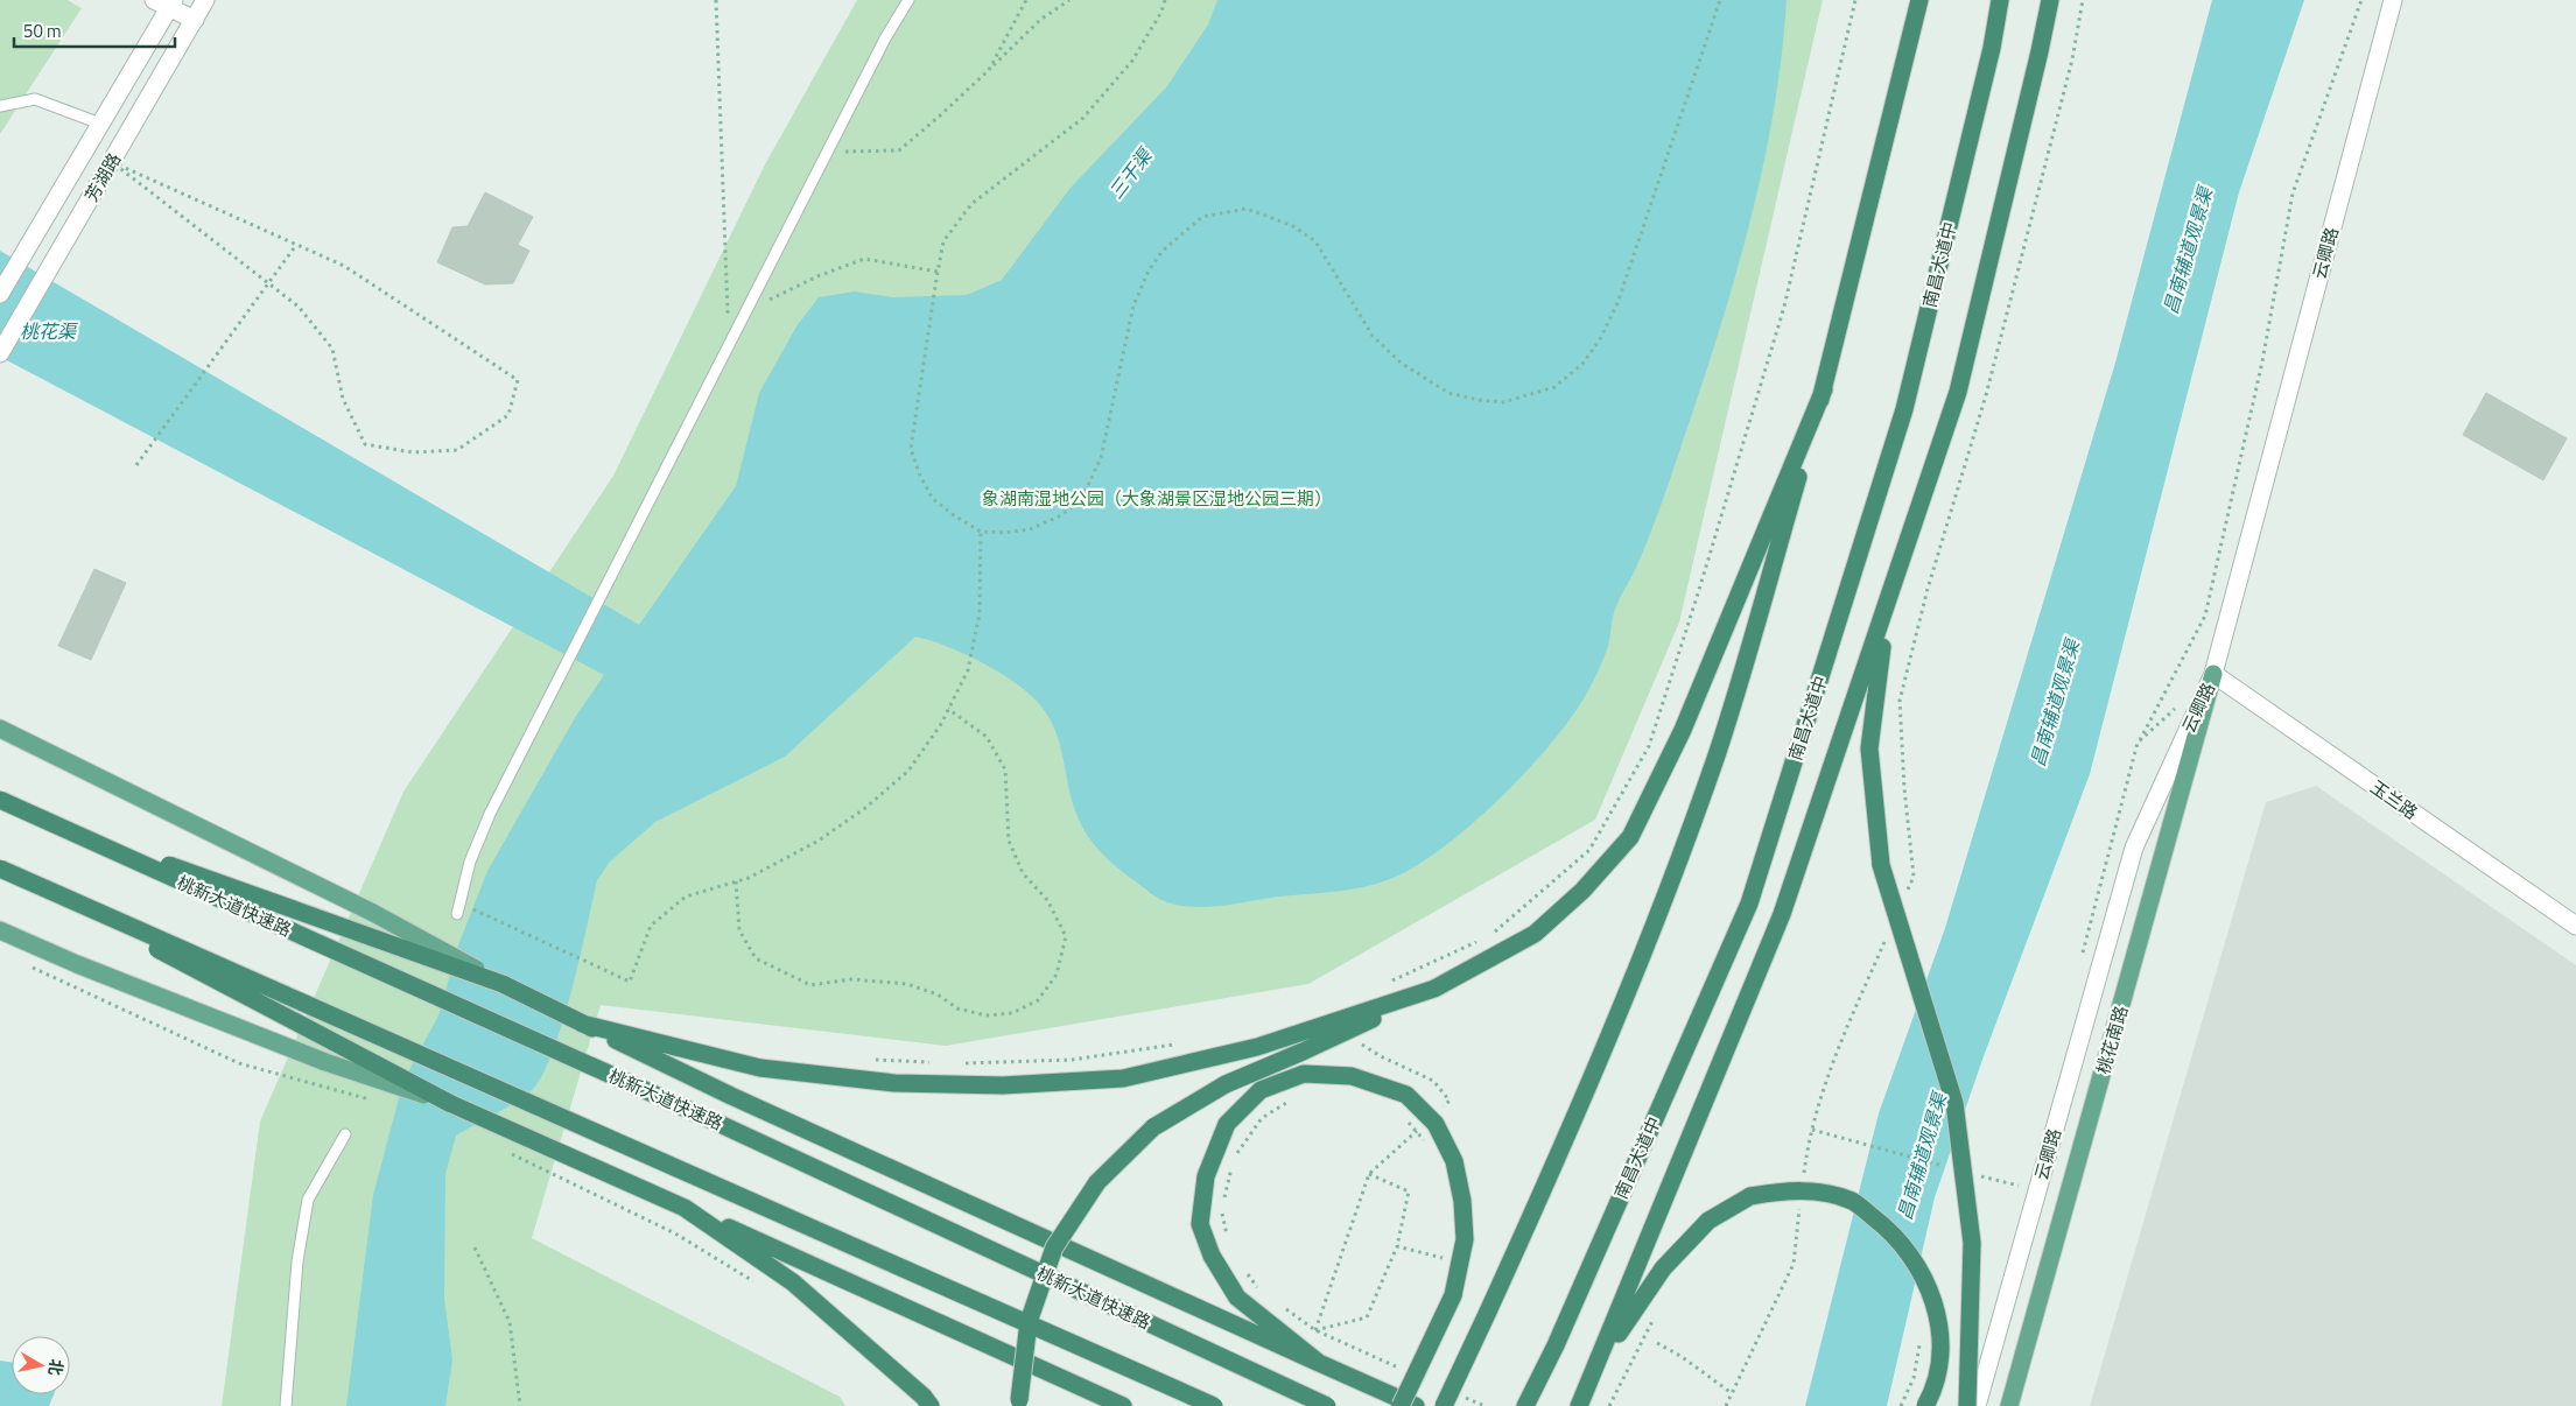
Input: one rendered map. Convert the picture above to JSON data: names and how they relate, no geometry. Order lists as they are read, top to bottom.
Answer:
{
  "streets": {
    "highway": ["南昌大道中", "桃新大道快速路"],
    "main road": ["桃花南路"],
    "street": ["芳湖路", "云卿路", "玉兰路"]
  },
  "crossings": [
    ["云卿路", "玉兰路"],
    ["云卿路", "桃花南路"],
    ["玉兰路", "桃花南路"]
  ],
  "water": ["三干渠", "昌南辅道观景渠", "桃花渠"],
  "parks": ["象湖南湿地公园（大象湖景区湿地公园三期）"],
  "scale_bar": "50 m",
  "north": "right"
}
